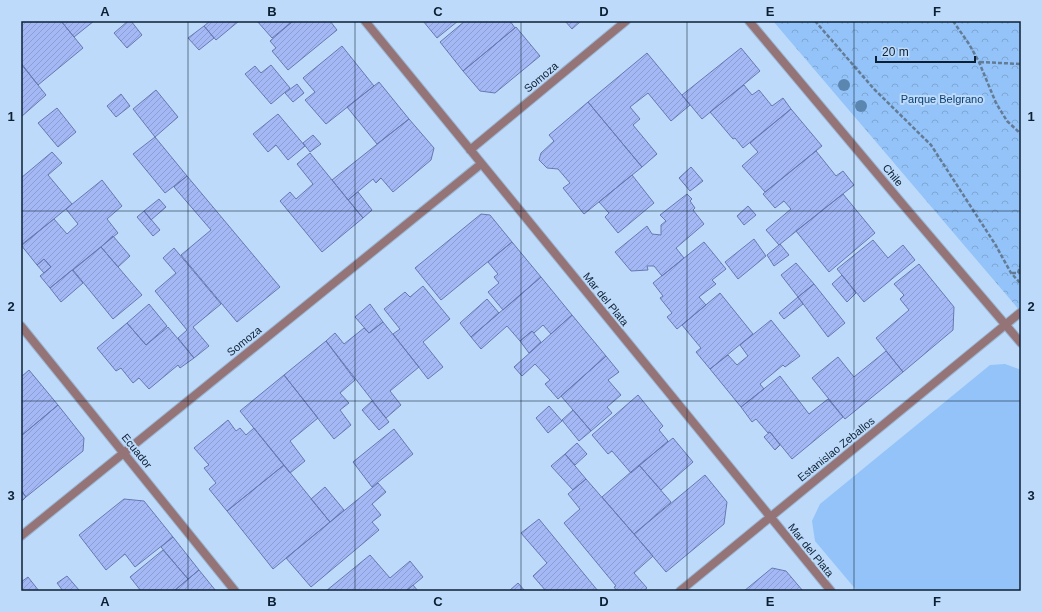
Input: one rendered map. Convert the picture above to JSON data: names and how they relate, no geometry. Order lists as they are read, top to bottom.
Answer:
{
  "streets": {
    "street": [
      "Somoza",
      "Chile",
      "Mar del Plata",
      "Estanislao Zeballos",
      "Ecuador"
    ]
  },
  "crossings": [
    ["Somoza", "Mar del Plata"],
    ["Somoza", "Ecuador"],
    ["Chile", "Estanislao Zeballos"],
    ["Mar del Plata", "Estanislao Zeballos"]
  ],
  "parks": ["Parque Belgrano"],
  "scale_bar": "20 m",
  "grid": {
    "columns": [
      "A",
      "B",
      "C",
      "D",
      "E",
      "F"
    ],
    "rows": ["1", "2", "3"]
  }
}
